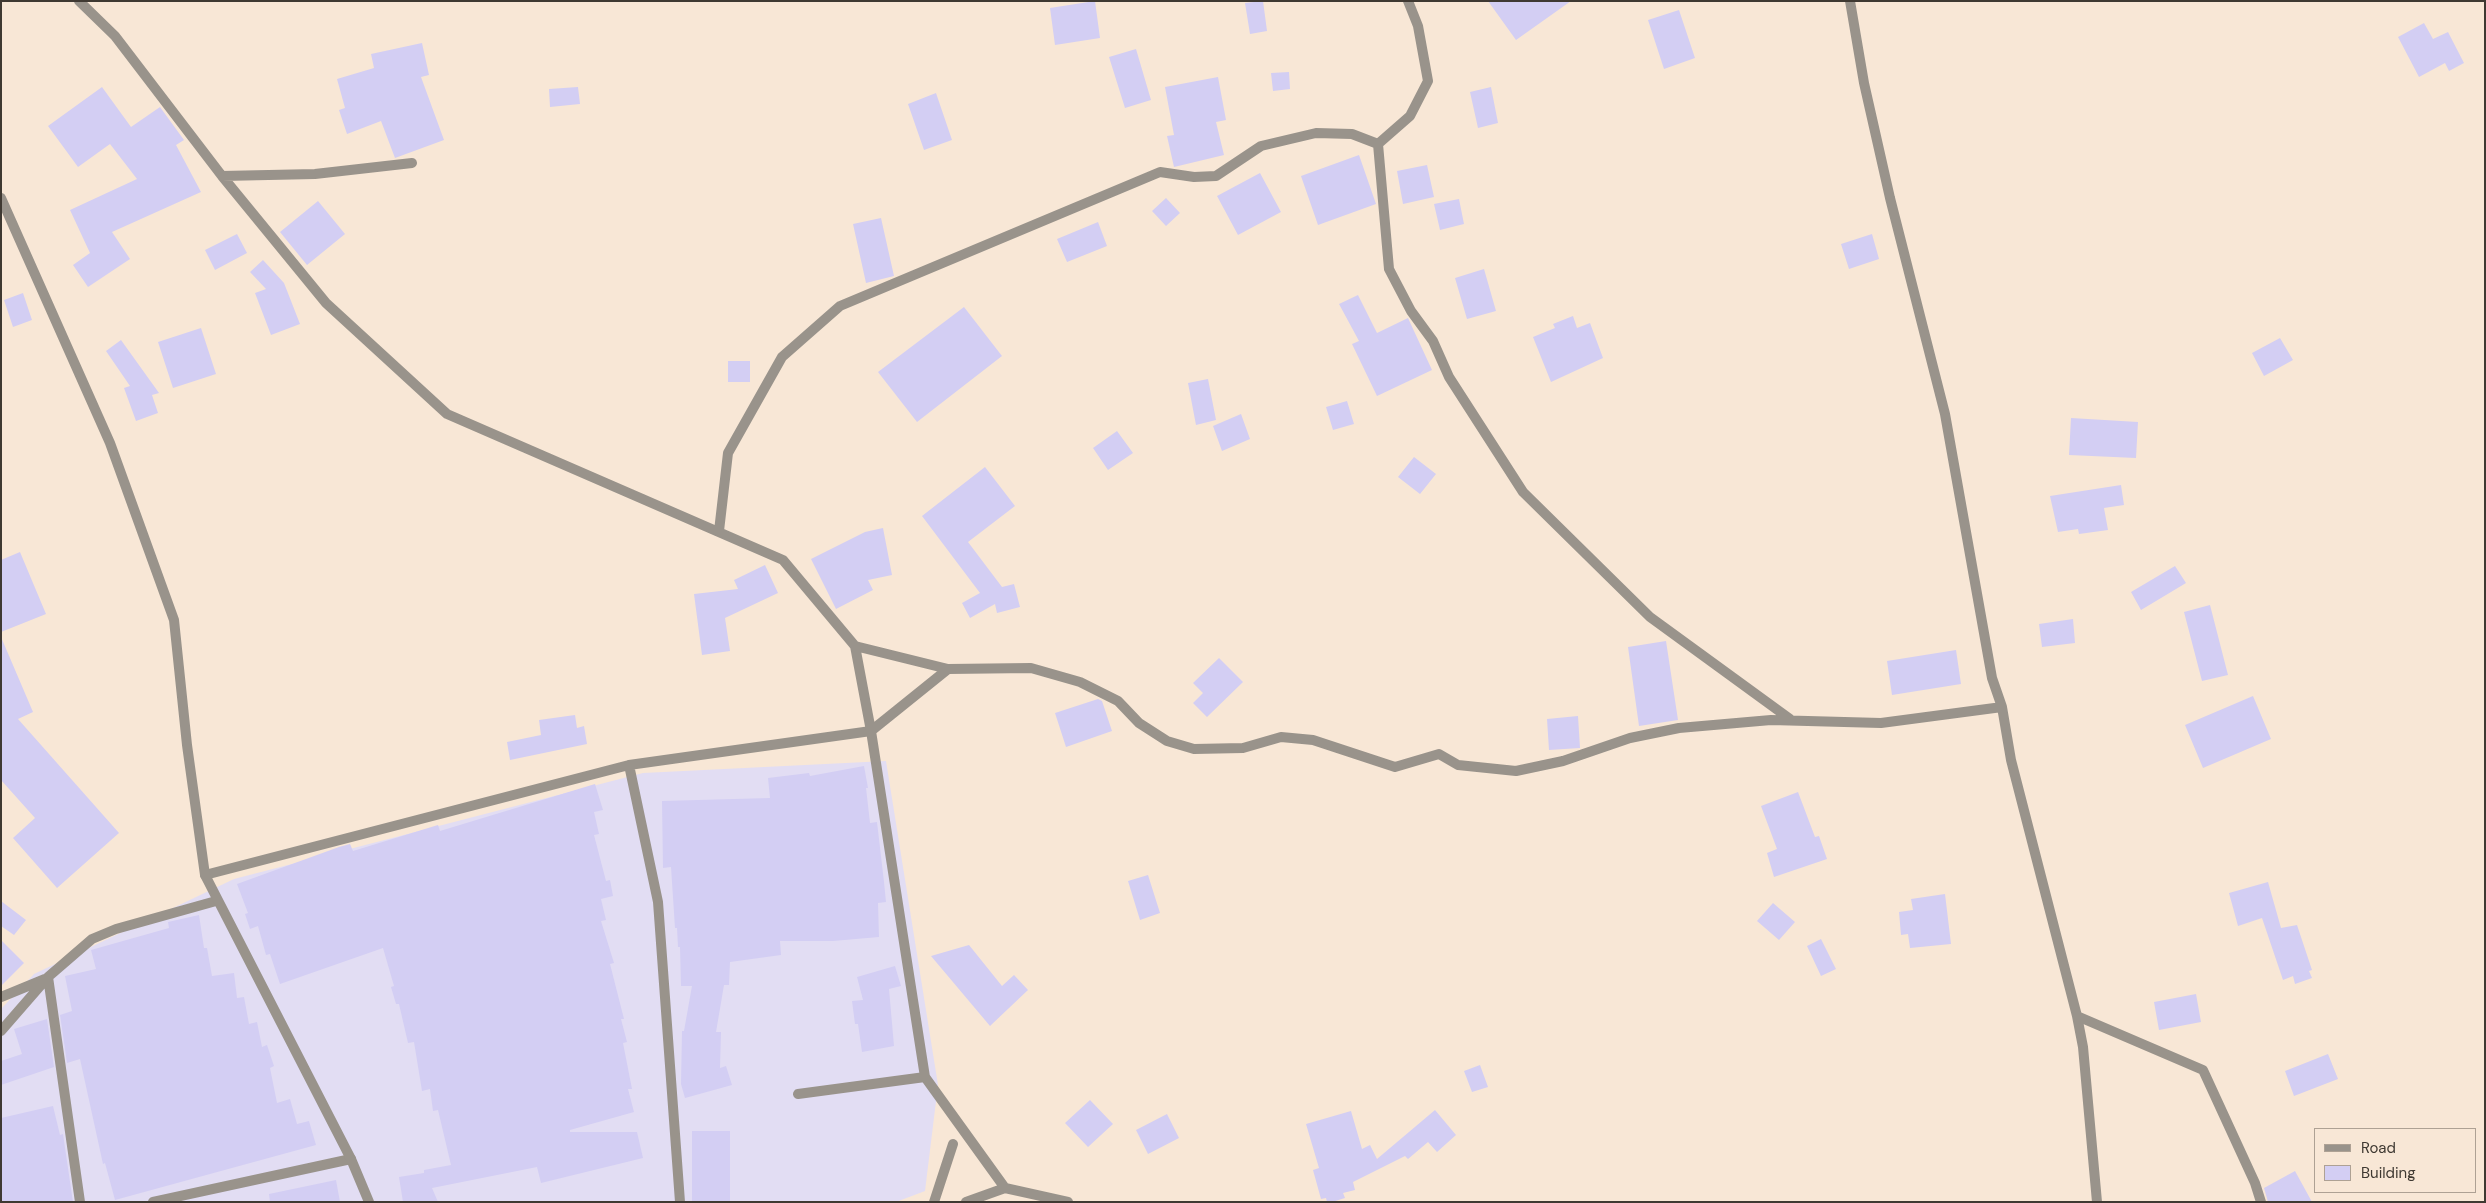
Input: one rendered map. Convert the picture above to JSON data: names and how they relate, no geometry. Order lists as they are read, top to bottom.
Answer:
{
  "legend": ["Road", "Building"]
}
